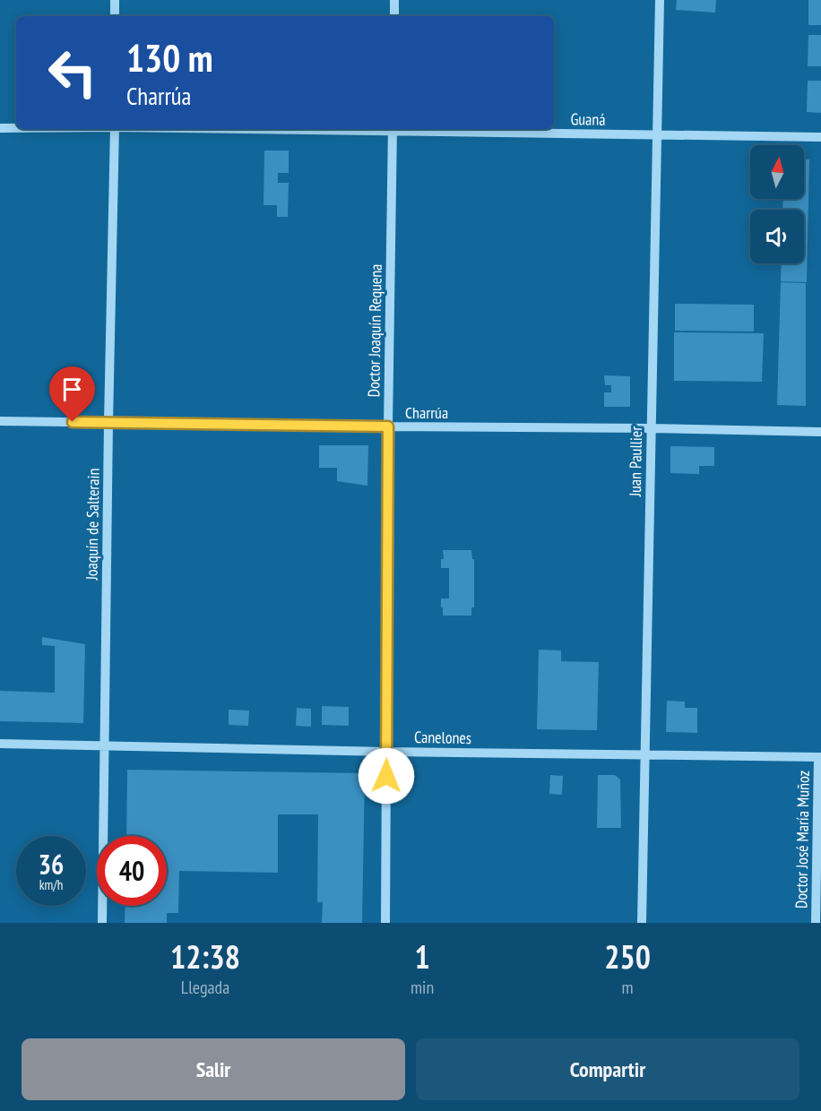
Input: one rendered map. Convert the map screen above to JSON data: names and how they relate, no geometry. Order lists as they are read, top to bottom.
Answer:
{
  "streets": {
    "street": [
      "Guaná",
      "Doctor Joaquín Requena",
      "Charrúa",
      "Juan Paullier",
      "Joaquín de Salterain",
      "Canelones",
      "Doctor José María Muñoz"
    ]
  },
  "crossings": [
    ["Guaná", "Juan Paullier"],
    ["Doctor Joaquín Requena", "Charrúa"],
    ["Doctor Joaquín Requena", "Canelones"],
    ["Charrúa", "Juan Paullier"],
    ["Charrúa", "Joaquín de Salterain"],
    ["Juan Paullier", "Canelones"],
    ["Joaquín de Salterain", "Canelones"],
    ["Canelones", "Doctor José María Muñoz"]
  ],
  "north": "top",
  "page": {
    "turn": ["130 m", "Charrúa"],
    "speed": "36 km/h",
    "limit": "40",
    "eta": [
      "12:38",
      "Llegada",
      "1",
      "min",
      "250",
      "m"
    ],
    "buttons": ["Salir", "Compartir"]
  }
}
